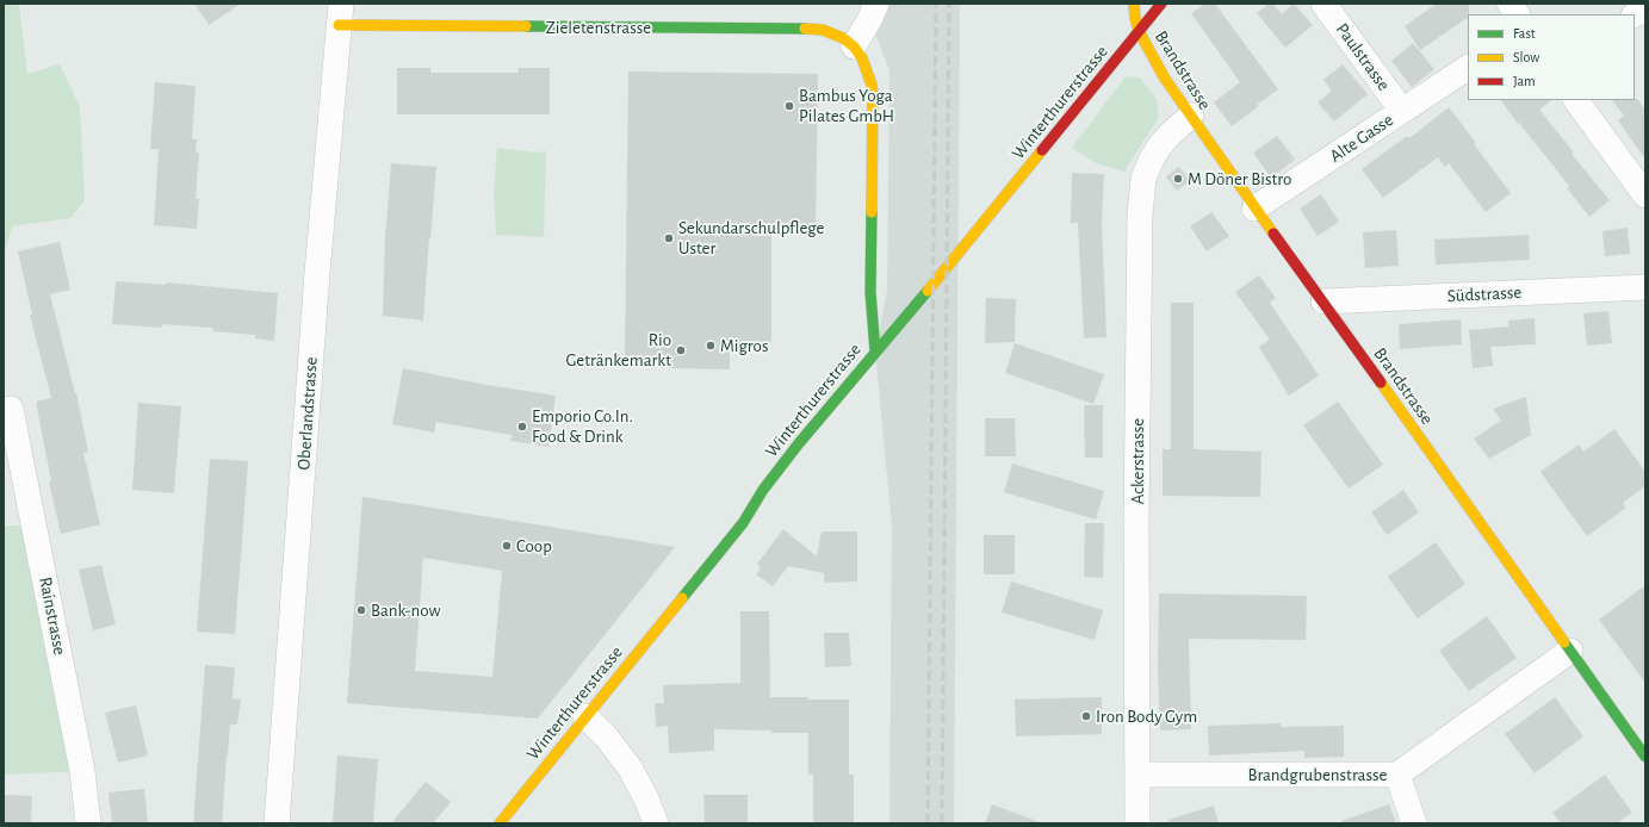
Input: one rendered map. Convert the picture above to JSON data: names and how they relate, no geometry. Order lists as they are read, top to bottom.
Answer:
{
  "streets": {
    "street": [
      "Zieletenstrasse",
      "Paulstrasse",
      "Brandstrasse",
      "Winterthurerstrasse",
      "Alte Gasse",
      "Südstrasse",
      "Oberlandstrasse",
      "Ackerstrasse",
      "Rainstrasse",
      "Brandgrubenstrasse"
    ]
  },
  "crossings": [
    ["Zieletenstrasse", "Winterthurerstrasse"],
    ["Zieletenstrasse", "Oberlandstrasse"],
    ["Paulstrasse", "Alte Gasse"],
    ["Brandstrasse", "Winterthurerstrasse"],
    ["Brandstrasse", "Alte Gasse"],
    ["Brandstrasse", "Südstrasse"],
    ["Brandstrasse", "Ackerstrasse"],
    ["Brandstrasse", "Brandgrubenstrasse"],
    ["Ackerstrasse", "Brandgrubenstrasse"]
  ],
  "places": [
    "Bambus Yoga Pilates GmbH",
    "M Döner Bistro",
    "Sekundarschulpflege Uster",
    "Migros",
    "Rio Getränkemarkt",
    "Emporio Co.In. Food & Drink",
    "Coop",
    "Bank-now",
    "Iron Body Gym"
  ],
  "legend": ["Fast", "Slow", "Jam"]
}
